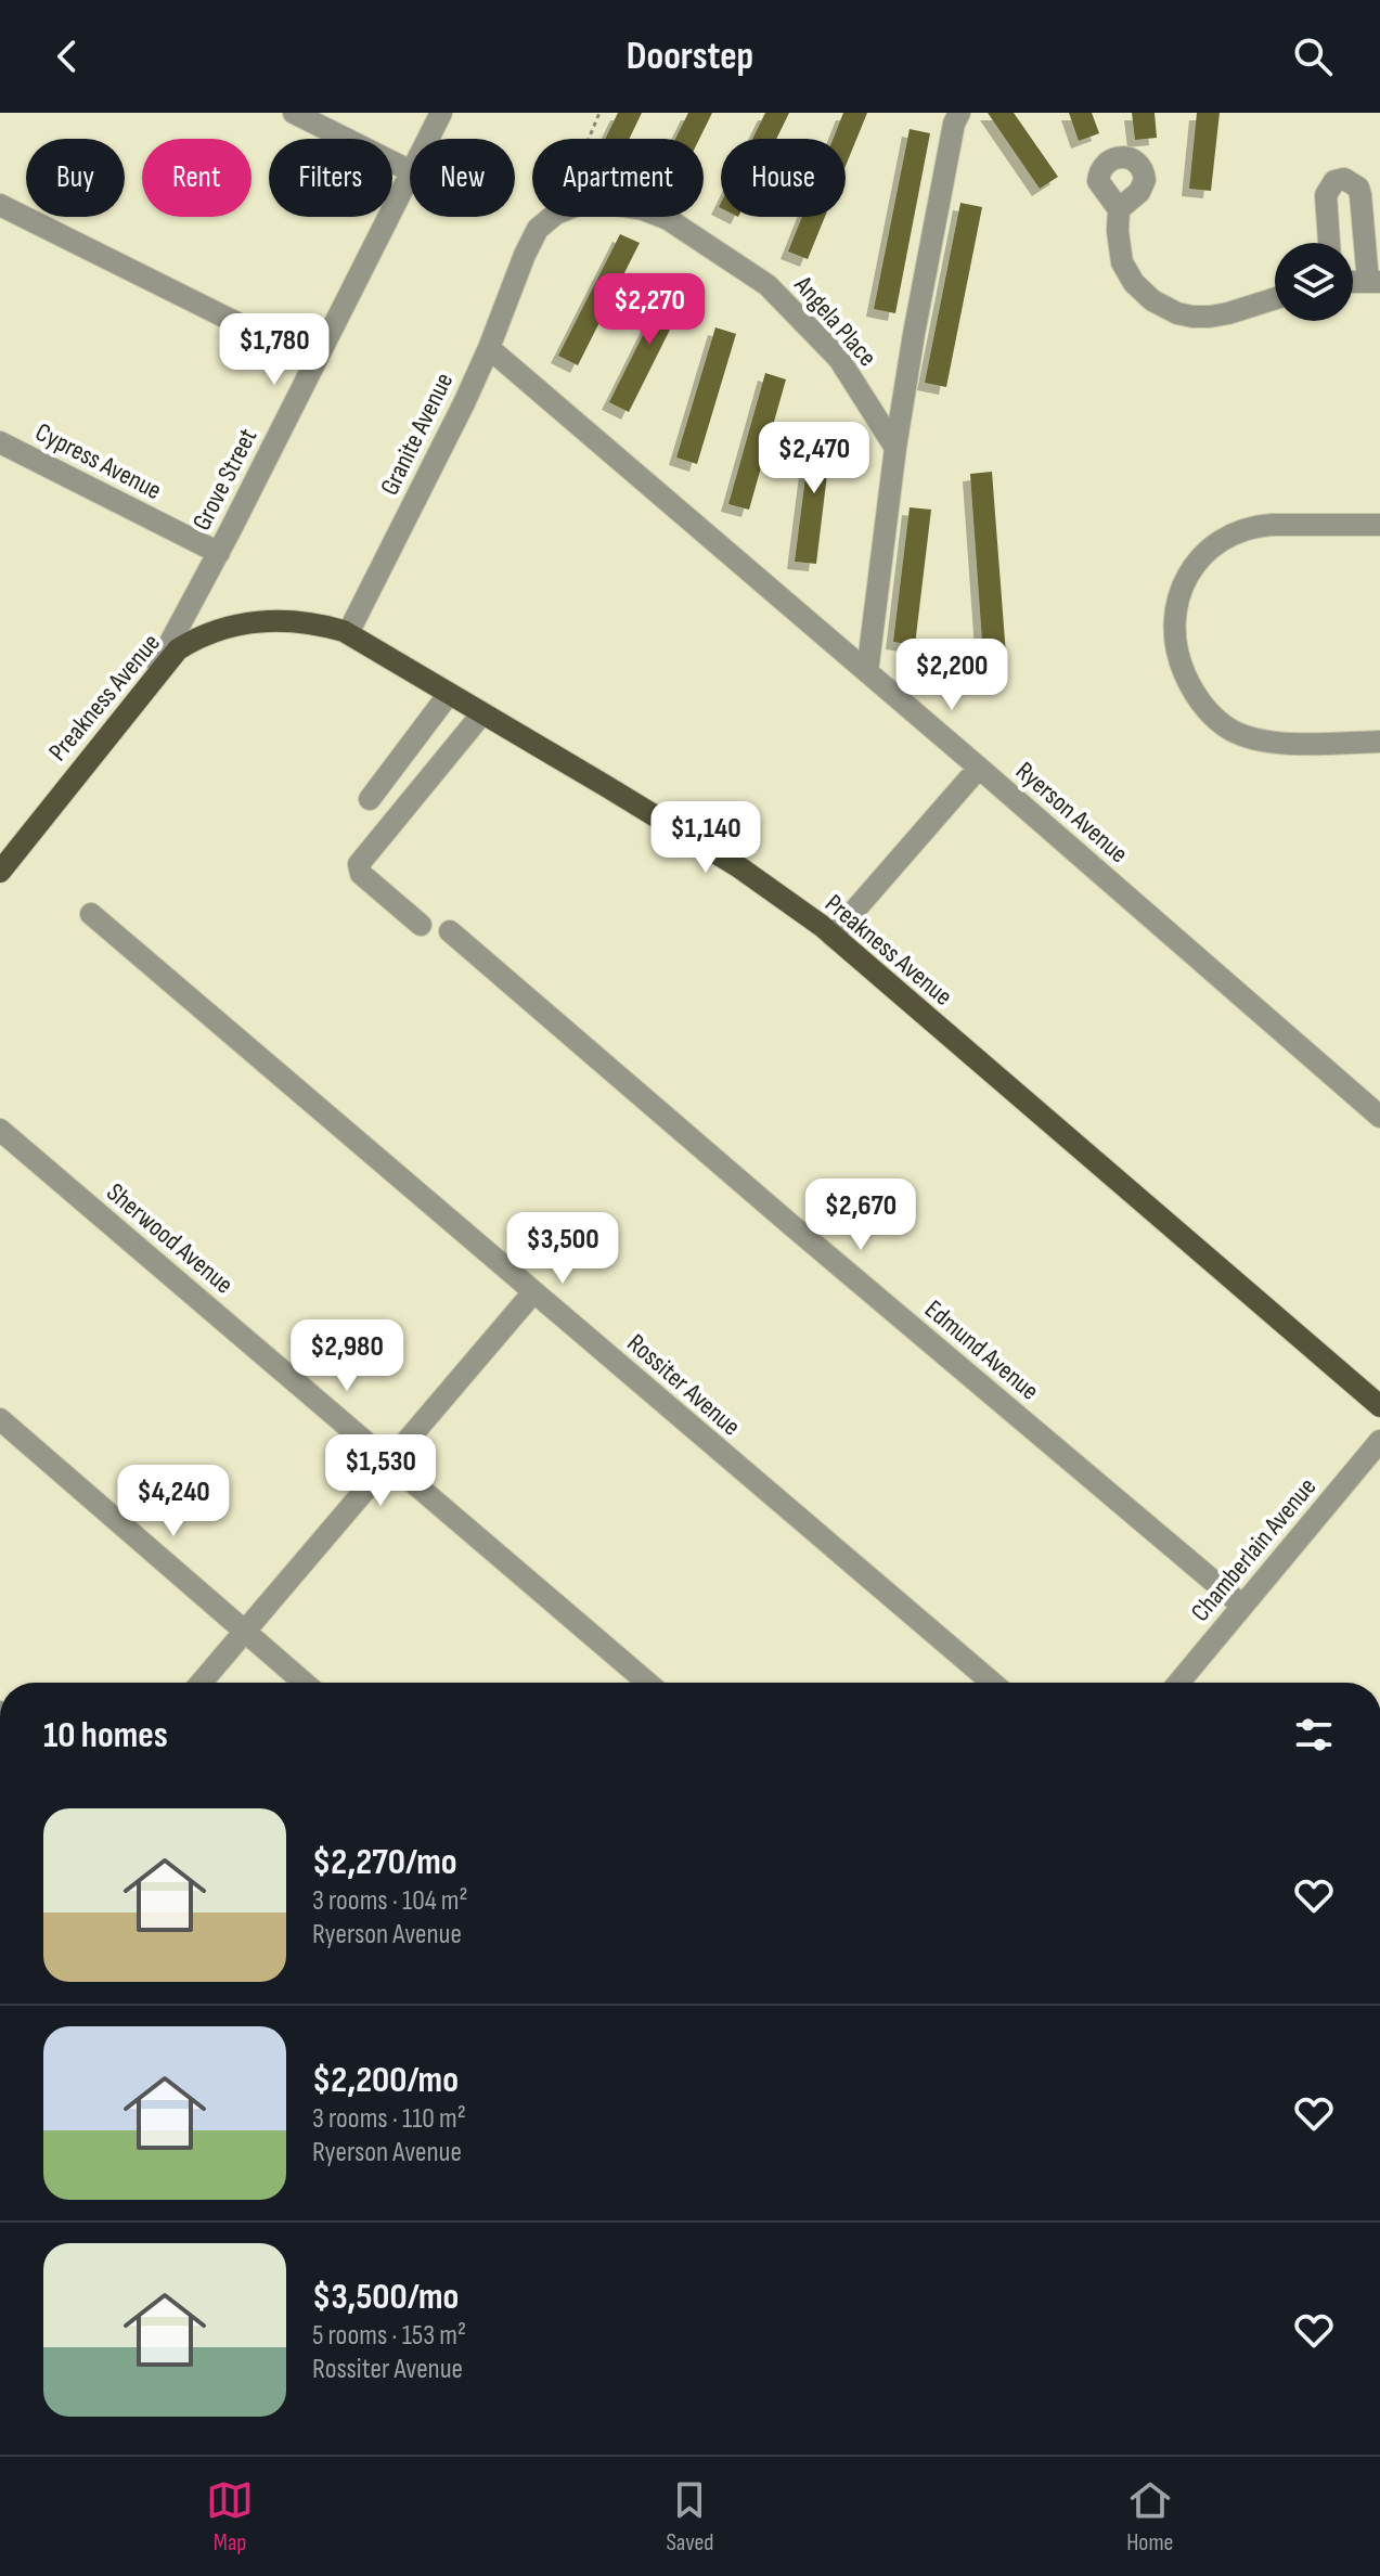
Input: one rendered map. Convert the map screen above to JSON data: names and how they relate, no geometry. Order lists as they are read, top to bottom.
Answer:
{
  "streets": {
    "main road": ["Preakness Avenue"],
    "street": [
      "Angela Place",
      "Granite Avenue",
      "Cypress Avenue",
      "Grove Street",
      "Ryerson Avenue",
      "Sherwood Avenue",
      "Edmund Avenue",
      "Rossiter Avenue",
      "Chamberlain Avenue"
    ]
  },
  "crossings": [
    ["Granite Avenue", "Preakness Avenue"],
    ["Granite Avenue", "Ryerson Avenue"],
    ["Cypress Avenue", "Grove Street"],
    ["Grove Street", "Preakness Avenue"],
    ["Edmund Avenue", "Chamberlain Avenue"]
  ],
  "page": {
    "header": "Doorstep",
    "chip": [
      "Buy",
      "Rent",
      "Filters",
      "New",
      "Apartment",
      "House"
    ],
    "price": [
      "$2,270",
      "$1,780",
      "$2,470",
      "$2,200",
      "$1,140",
      "$2,670",
      "$3,500",
      "$2,980",
      "$1,530",
      "$4,240"
    ],
    "heading": "10 homes",
    "list": [
      {
        "name": "$2,270/mo",
        "note": "3 rooms · 104 m² · Ryerson Avenue"
      },
      {
        "name": "$2,200/mo",
        "note": "3 rooms · 110 m² · Ryerson Avenue"
      },
      {
        "name": "$3,500/mo",
        "note": "5 rooms · 153 m² · Rossiter Avenue"
      }
    ],
    "tabs": ["Map", "Saved", "Home"]
  }
}
